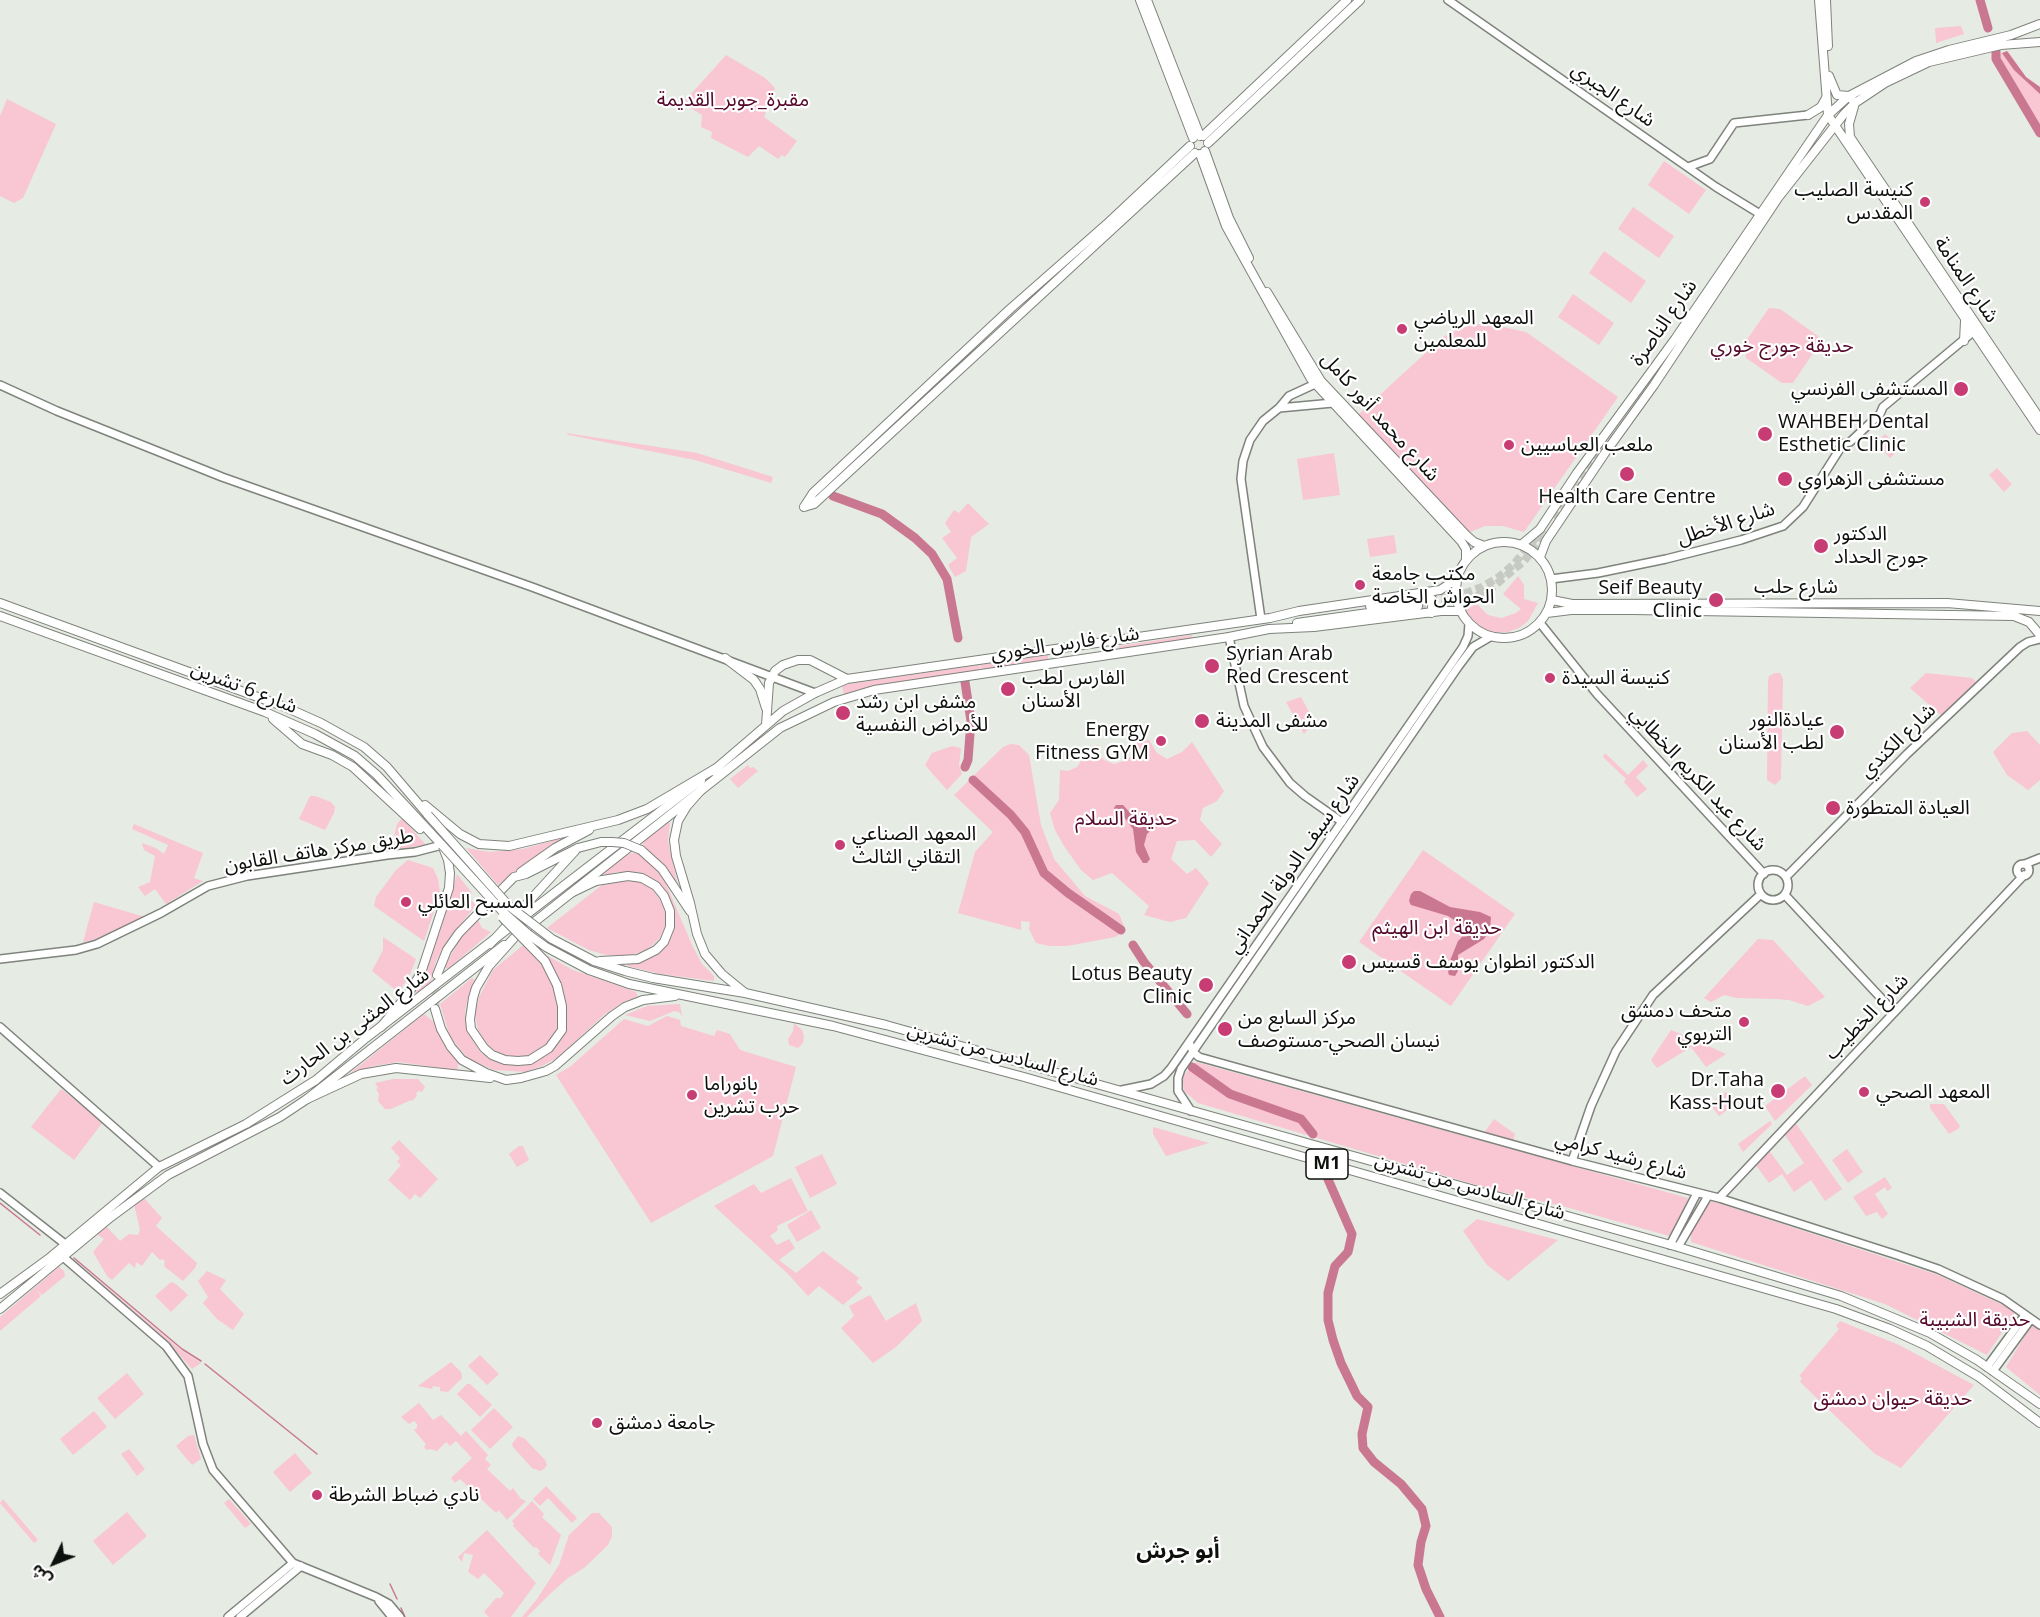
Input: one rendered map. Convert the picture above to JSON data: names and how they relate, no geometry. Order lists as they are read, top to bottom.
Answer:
{
  "streets": {
    "main road": [
      "شارع الجبري",
      "شارع المنامة",
      "شارع الناصرة",
      "شارع محمد أنور كامل",
      "شارع الأخطل",
      "شارع حلب",
      "شارع فارس الخوري",
      "شارع 6 تشرين",
      "شارع الكندي",
      "شارع عبد الكريم الخطابي",
      "طريق مركز هاتف القابون",
      "شارع سيف الدولة الحمداني",
      "شارع الخطيب",
      "شارع المثنى بن الحارث",
      "شارع السادس من تشرين",
      "شارع رشيد كرامي",
      "M1"
    ]
  },
  "crossings": [
    ["شارع الجبري", "شارع الناصرة"],
    ["شارع المنامة", "شارع الناصرة"],
    ["شارع المنامة", "شارع الأخطل"],
    ["شارع الناصرة", "شارع محمد أنور كامل"],
    ["شارع الناصرة", "شارع الأخطل"],
    ["شارع الناصرة", "شارع حلب"],
    ["شارع الناصرة", "شارع فارس الخوري"],
    ["شارع الناصرة", "شارع عبد الكريم الخطابي"],
    ["شارع الناصرة", "شارع سيف الدولة الحمداني"],
    ["شارع محمد أنور كامل", "شارع الأخطل"],
    ["شارع محمد أنور كامل", "شارع حلب"],
    ["شارع محمد أنور كامل", "شارع فارس الخوري"],
    ["شارع محمد أنور كامل", "شارع عبد الكريم الخطابي"],
    ["شارع محمد أنور كامل", "شارع سيف الدولة الحمداني"],
    ["شارع الأخطل", "شارع حلب"],
    ["شارع الأخطل", "شارع فارس الخوري"],
    ["شارع الأخطل", "شارع عبد الكريم الخطابي"],
    ["شارع الأخطل", "شارع سيف الدولة الحمداني"],
    ["شارع حلب", "شارع فارس الخوري"],
    ["شارع حلب", "شارع الكندي"],
    ["شارع حلب", "شارع عبد الكريم الخطابي"],
    ["شارع حلب", "شارع سيف الدولة الحمداني"],
    ["شارع فارس الخوري", "شارع عبد الكريم الخطابي"],
    ["شارع فارس الخوري", "شارع سيف الدولة الحمداني"],
    ["شارع فارس الخوري", "شارع المثنى بن الحارث"],
    ["شارع 6 تشرين", "طريق مركز هاتف القابون"],
    ["شارع 6 تشرين", "شارع السادس من تشرين"],
    ["شارع الكندي", "شارع عبد الكريم الخطابي"],
    ["شارع عبد الكريم الخطابي", "شارع سيف الدولة الحمداني"],
    ["شارع سيف الدولة الحمداني", "شارع السادس من تشرين"],
    ["شارع سيف الدولة الحمداني", "شارع رشيد كرامي"],
    ["شارع الخطيب", "شارع السادس من تشرين"],
    ["شارع الخطيب", "شارع رشيد كرامي"]
  ],
  "districts": ["أبو جرش"],
  "parks": [
    "مقبرة_جوبر_القديمة",
    "حديقة جورج خوري",
    "حديقة السلام",
    "حديقة ابن الهيثم",
    "حديقة الشبيبة",
    "حديقة حيوان دمشق"
  ],
  "places": [
    "كنيسة الصليب المقدس",
    "المعهد الرياضي للمعلمين",
    "المستشفى الفرنسي",
    "WAHBEH Dental Esthetic Clinic",
    "ملعب العباسيين",
    "Health Care Centre",
    "مستشفى الزهراوي",
    "الدكتور جورج الحداد",
    "مكتب جامعة الحواش الخاصة",
    "Seif Beauty Clinic",
    "Syrian Arab Red Crescent",
    "كنيسة السيدة",
    "الفارس لطب الأسنان",
    "مشفى ابن رشد للأمراض النفسية",
    "مشفى المدينة",
    "عيادةالنور لطب الأسنان",
    "Energy Fitness GYM",
    "العيادة المتطورة",
    "المعهد الصناعي التقاني الثالث",
    "المسبح العائلي",
    "الدكتور انطوان يوسف قسيس",
    "Lotus Beauty Clinic",
    "متحف دمشق التربوي",
    "مركز السابع من نيسان الصحي-مستوصف",
    "Dr.Taha Kass-Hout",
    "المعهد الصحي",
    "بانوراما حرب تشرين",
    "جامعة دمشق",
    "نادي ضباط الشرطة"
  ],
  "north": "bottom left"
}
